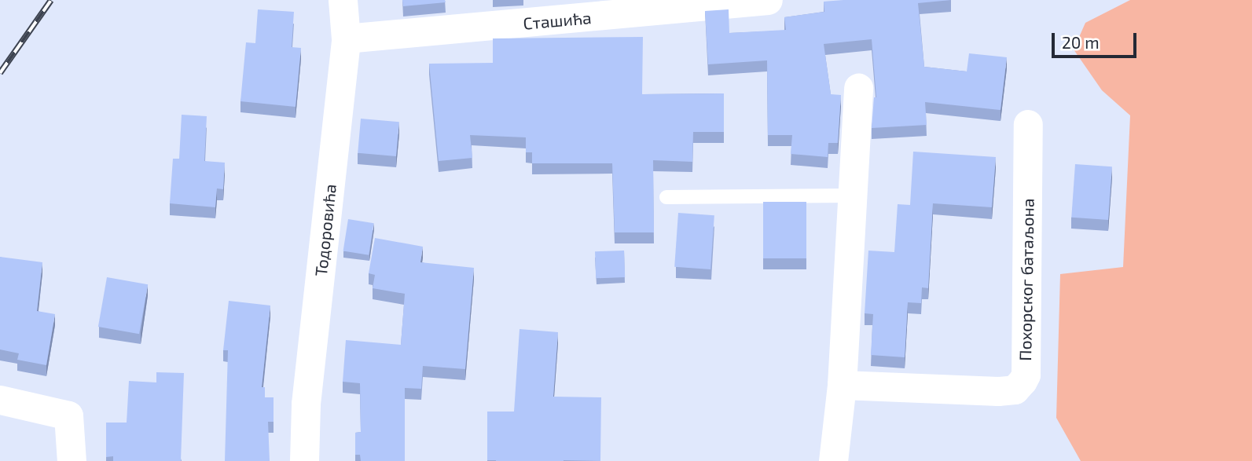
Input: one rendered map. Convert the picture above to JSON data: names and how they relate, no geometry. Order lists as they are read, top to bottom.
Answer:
{
  "streets": {
    "street": ["Сташића", "Тодоровића", "Похорског батаљона"]
  },
  "crossings": [
    ["Сташића", "Тодоровића"]
  ],
  "scale_bar": "20 m"
}
